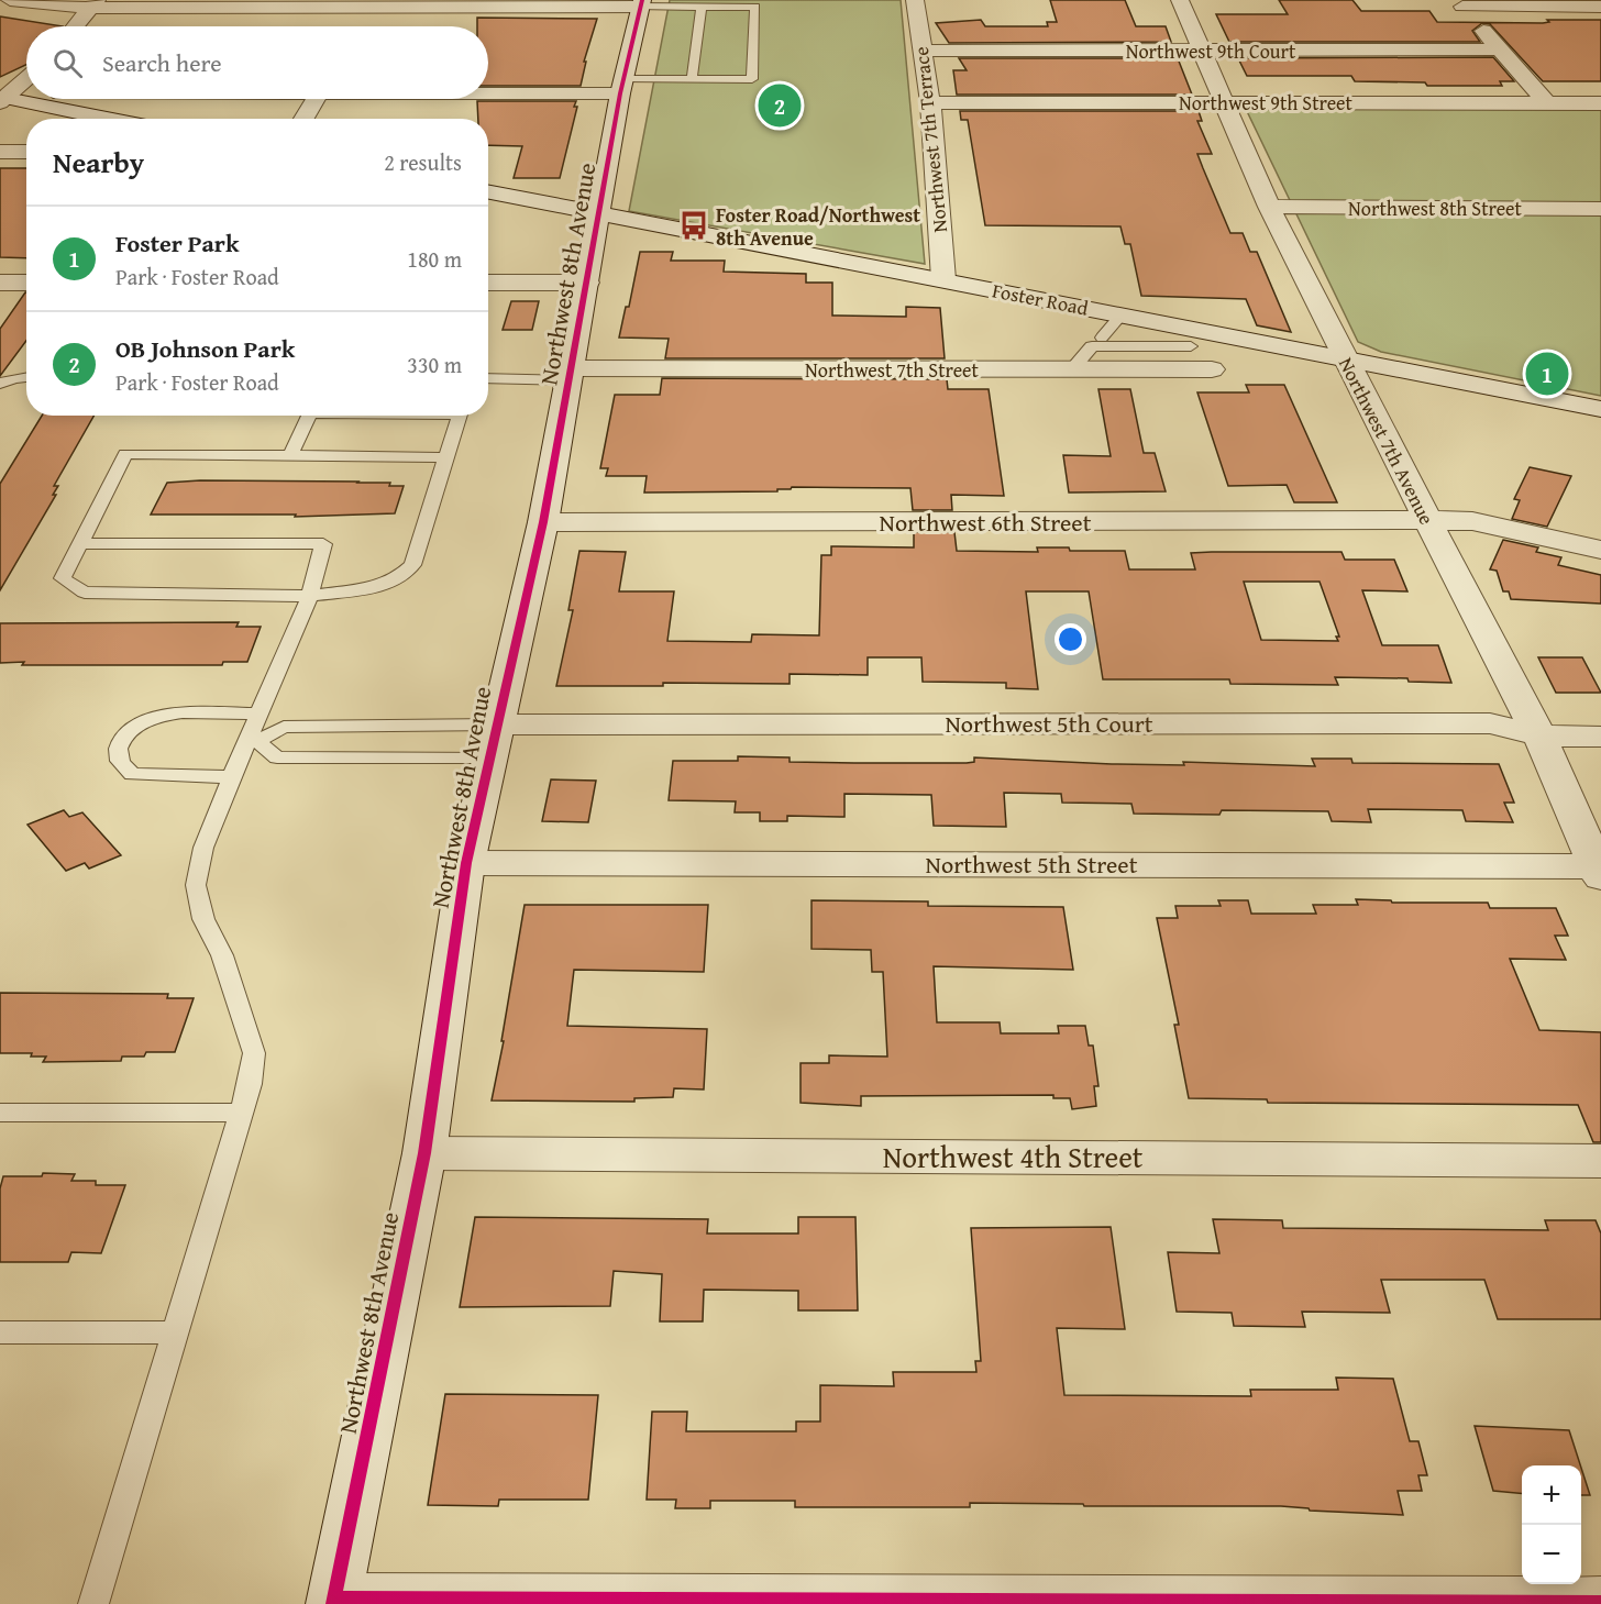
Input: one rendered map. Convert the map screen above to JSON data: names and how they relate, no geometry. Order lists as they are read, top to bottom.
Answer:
{
  "streets": {
    "street": [
      "Northwest 9th Court",
      "Northwest 9th Street",
      "Northwest 7th Terrace",
      "Northwest 8th Street",
      "Northwest 8th Avenue",
      "Foster Road",
      "Northwest 7th Street",
      "Northwest 7th Avenue",
      "Northwest 6th Street",
      "Northwest 5th Court",
      "Northwest 5th Street",
      "Northwest 4th Street"
    ]
  },
  "crossings": [
    ["Northwest 9th Court", "Northwest 7th Terrace"],
    ["Northwest 9th Court", "Northwest 7th Avenue"],
    ["Northwest 9th Street", "Northwest 7th Terrace"],
    ["Northwest 9th Street", "Northwest 7th Avenue"],
    ["Northwest 7th Terrace", "Foster Road"],
    ["Northwest 8th Street", "Northwest 7th Avenue"],
    ["Northwest 8th Avenue", "Foster Road"],
    ["Northwest 8th Avenue", "Northwest 7th Street"],
    ["Northwest 8th Avenue", "Northwest 6th Street"],
    ["Northwest 8th Avenue", "Northwest 5th Court"],
    ["Northwest 8th Avenue", "Northwest 5th Street"],
    ["Northwest 8th Avenue", "Northwest 4th Street"],
    ["Foster Road", "Northwest 7th Avenue"],
    ["Northwest 7th Avenue", "Northwest 6th Street"],
    ["Northwest 7th Avenue", "Northwest 5th Court"],
    ["Northwest 7th Avenue", "Northwest 5th Street"]
  ],
  "places": {
    "bus stop": ["Foster Road/Northwest 8th Avenue"]
  },
  "page": {
    "search": "Search here",
    "pins": ["2", "1"],
    "heading": ["Nearby", "2 results"],
    "list": [
      {
        "mark": "1",
        "name": "Foster Park",
        "note": "Park · Foster Road",
        "value": "180 m"
      },
      {
        "mark": "2",
        "name": "OB Johnson Park",
        "note": "Park · Foster Road",
        "value": "330 m"
      }
    ],
    "map_buttons": ["+", "−"]
  }
}
